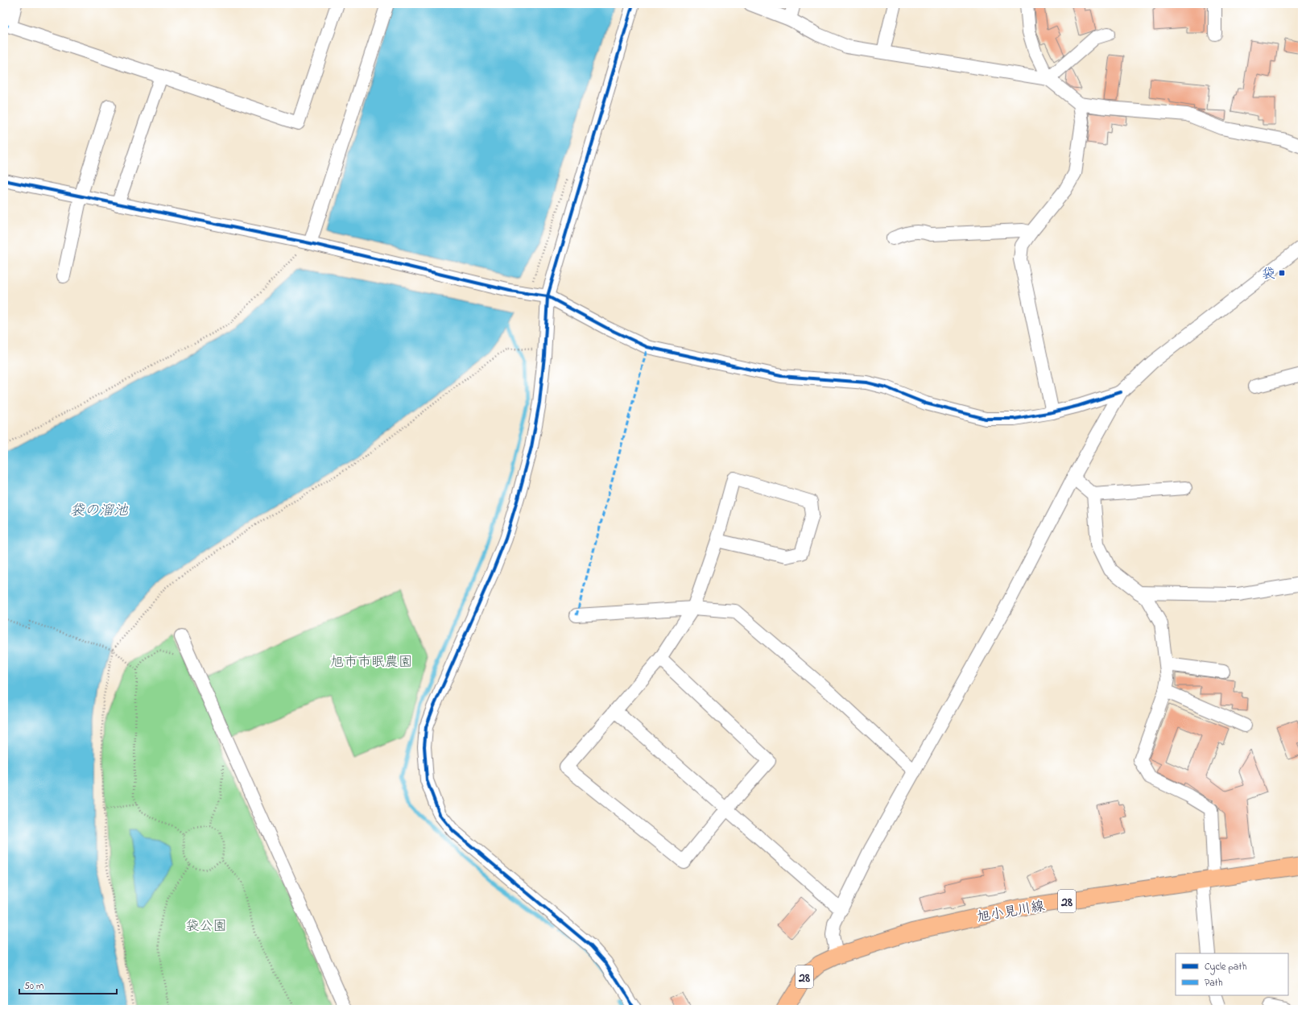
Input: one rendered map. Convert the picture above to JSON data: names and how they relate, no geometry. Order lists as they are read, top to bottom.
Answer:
{
  "streets": {
    "main road": ["28", "旭小見川線"]
  },
  "water": ["袋の溜池"],
  "parks": ["旭市市眠農園", "袋公園"],
  "places": {
    "transit": ["袋"]
  },
  "legend": ["Cycle path", "Path"],
  "scale_bar": "50 m"
}
